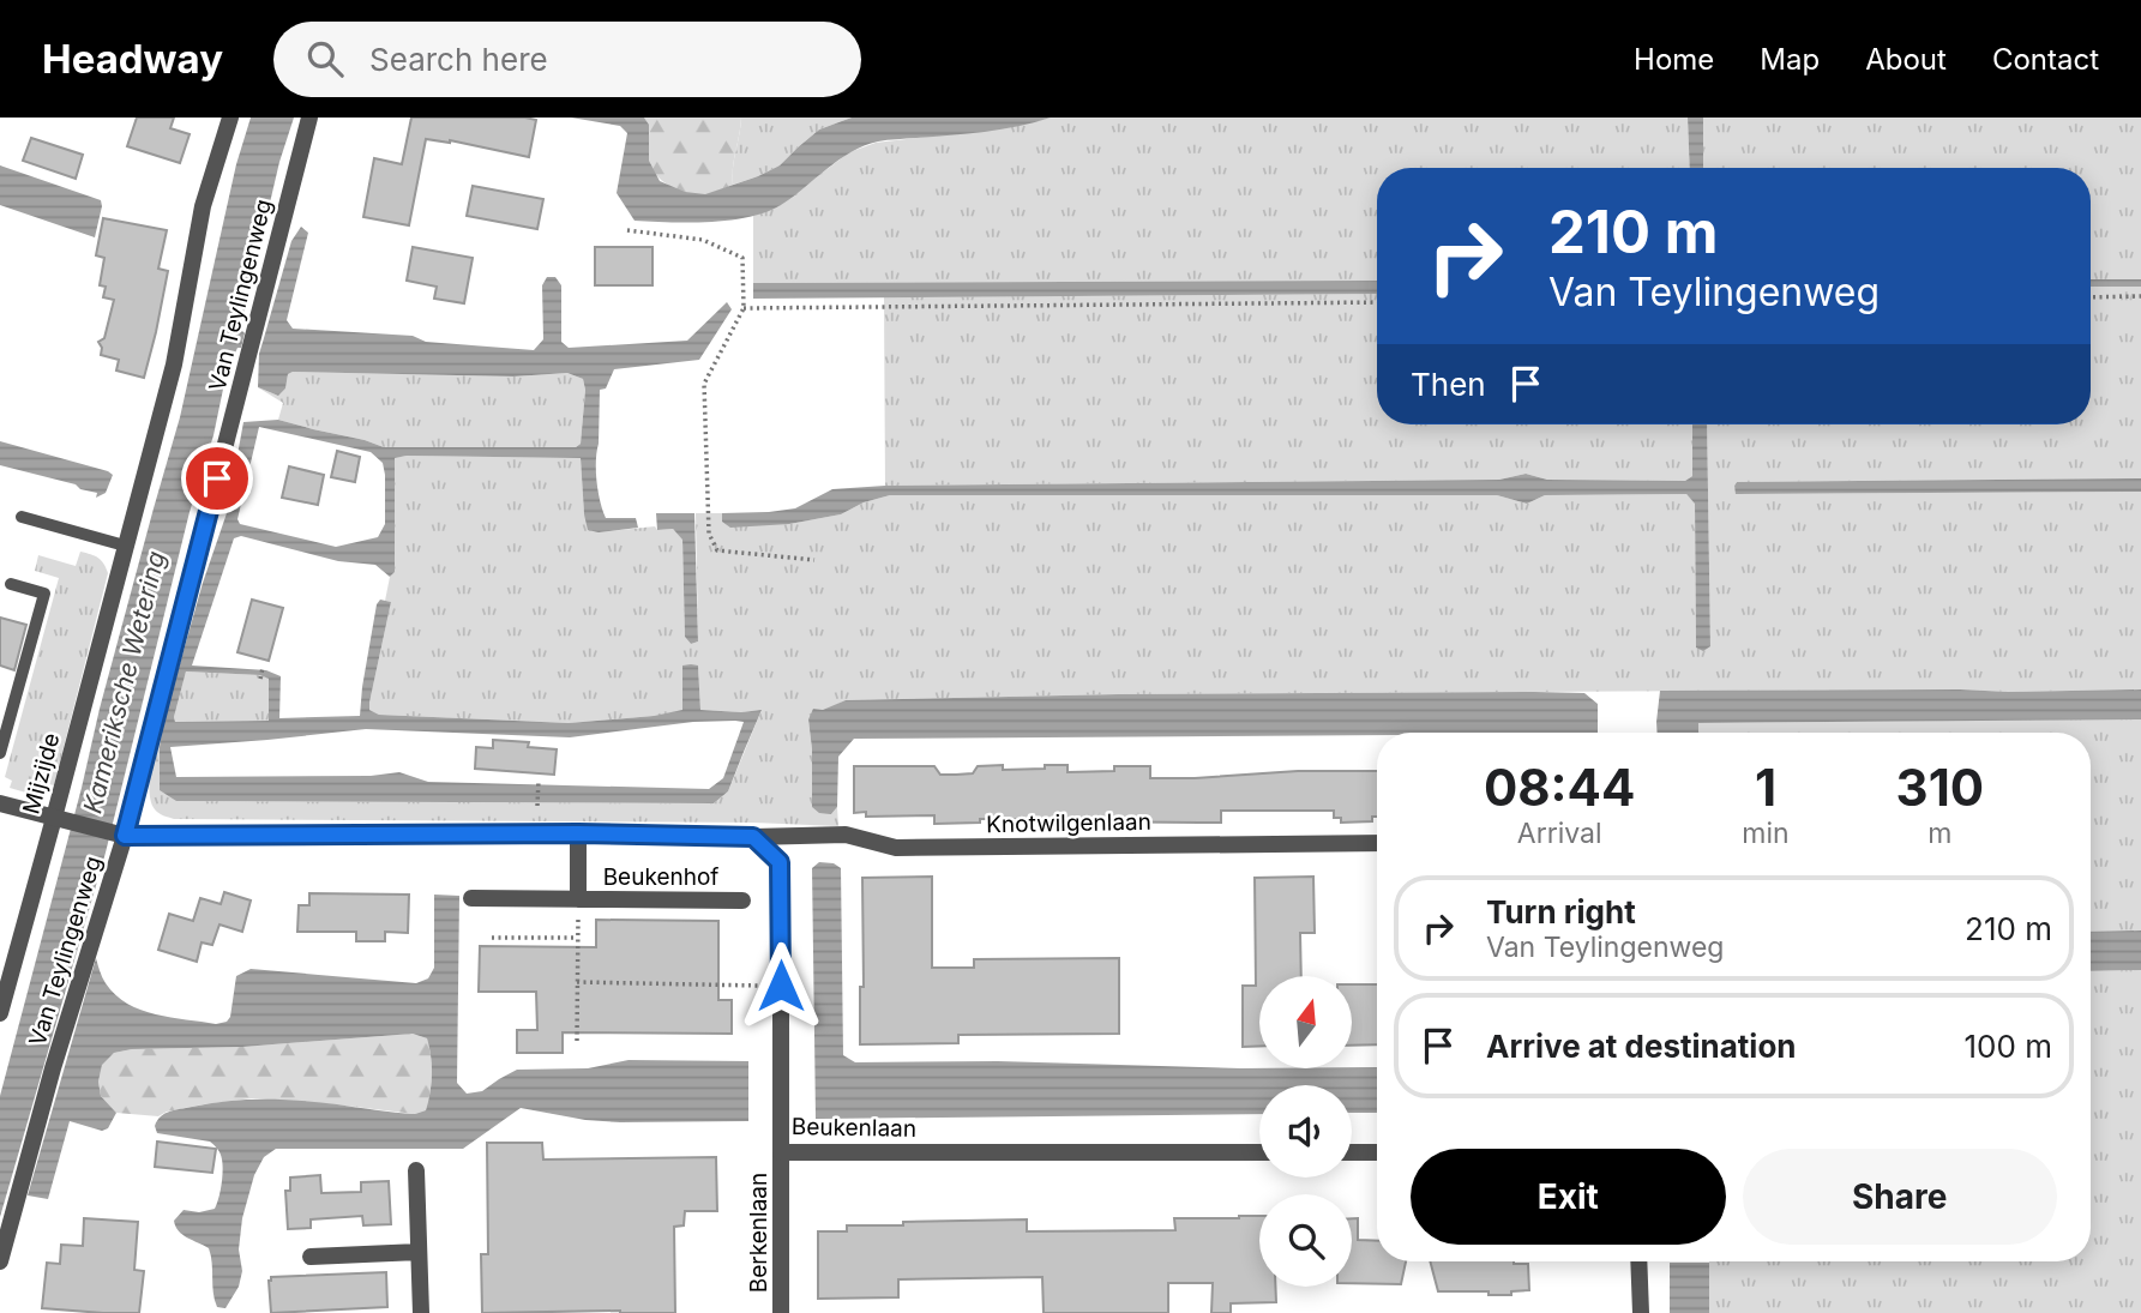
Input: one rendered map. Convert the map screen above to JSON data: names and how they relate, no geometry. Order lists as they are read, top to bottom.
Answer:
{
  "streets": {
    "street": [
      "Van Teylingenweg",
      "Mijzijde",
      "Knotwilgenlaan",
      "Beukenhof",
      "Beukenlaan",
      "Berkenlaan"
    ]
  },
  "crossings": [
    ["Knotwilgenlaan", "Beukenlaan"],
    ["Beukenlaan", "Berkenlaan"]
  ],
  "water": ["Kameriksche Wetering"],
  "north": "top",
  "page": {
    "header": "Headway",
    "search": "Search here",
    "nav": [
      "Home",
      "Map",
      "About",
      "Contact"
    ],
    "turn": ["210 m", "Van Teylingenweg"],
    "then": "Then",
    "eta": [
      "08:44",
      "Arrival",
      "1",
      "min",
      "310",
      "m"
    ],
    "list": [
      {
        "name": "Turn right",
        "note": "Van Teylingenweg",
        "value": "210 m"
      },
      {
        "name": "Arrive at destination",
        "value": "100 m"
      }
    ],
    "buttons": ["Exit", "Share"]
  }
}
